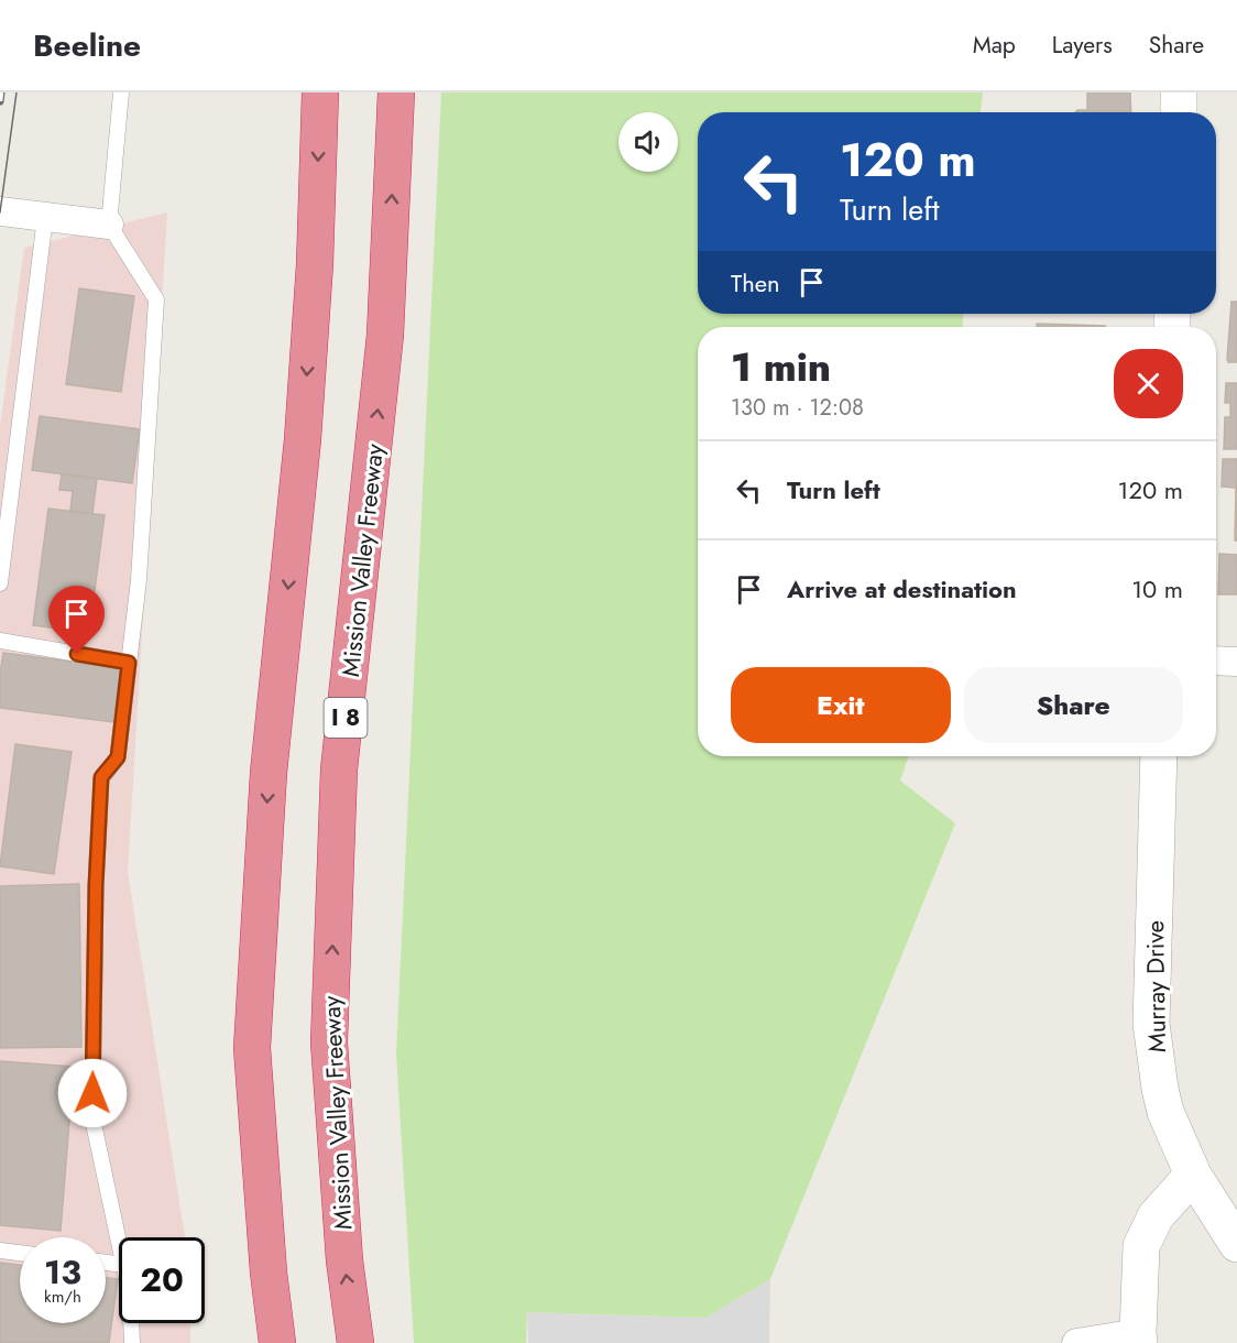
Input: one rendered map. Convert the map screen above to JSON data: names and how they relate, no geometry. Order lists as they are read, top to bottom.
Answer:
{
  "streets": {
    "highway": ["Mission Valley Freeway", "I 8"],
    "street": ["Murray Drive"]
  },
  "page": {
    "header": "Beeline",
    "nav": ["Map", "Layers", "Share"],
    "turn": ["120 m", "Turn left"],
    "then": "Then",
    "heading": ["1 min", "130 m · 12:08"],
    "list": [
      {
        "name": "Turn left",
        "value": "120 m"
      },
      {
        "name": "Arrive at destination",
        "value": "10 m"
      }
    ],
    "buttons": ["Exit", "Share"],
    "speed": "13 km/h",
    "limit": "20"
  }
}
